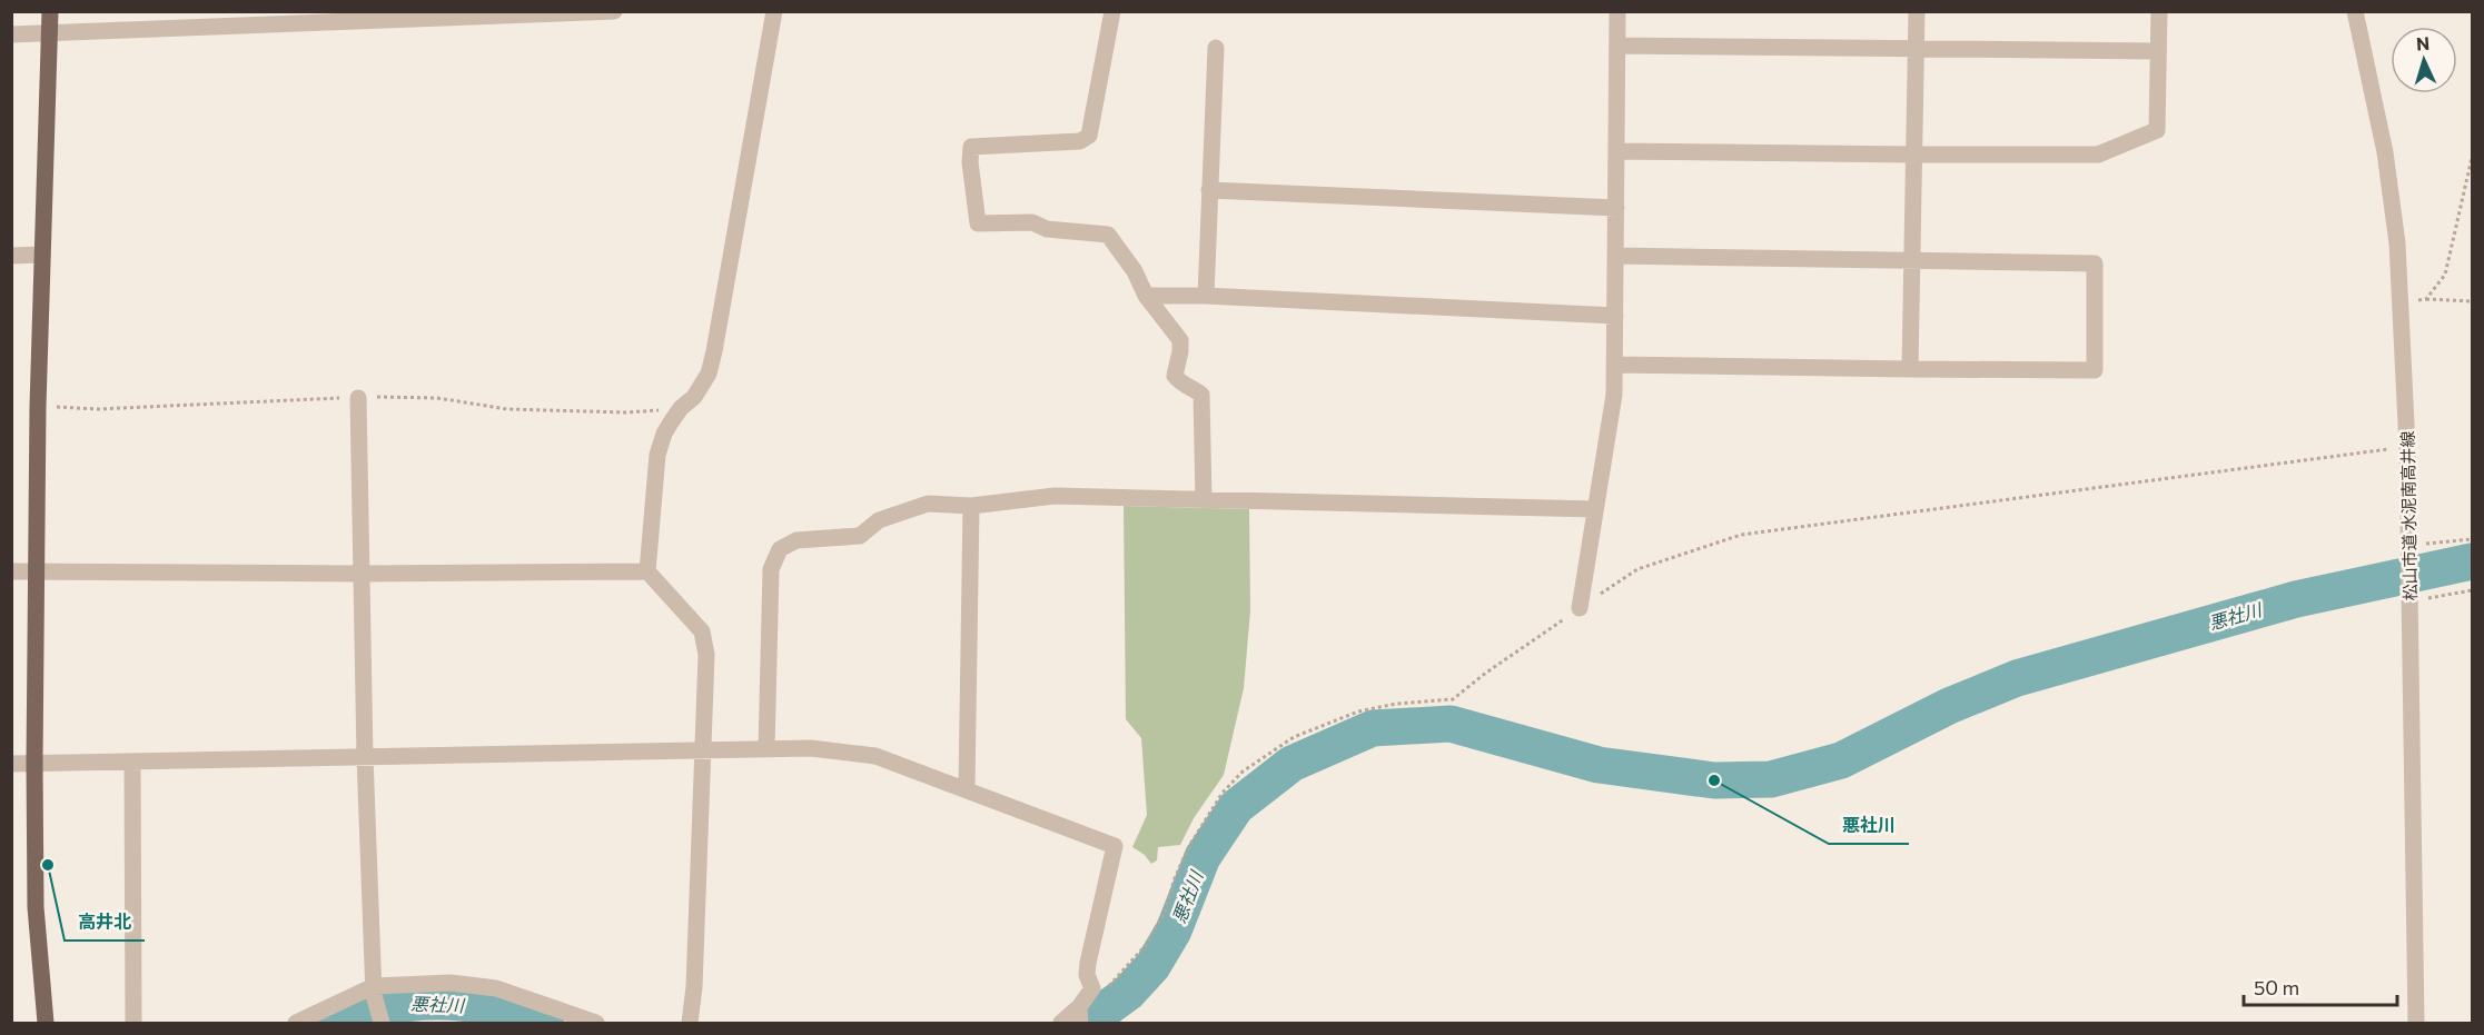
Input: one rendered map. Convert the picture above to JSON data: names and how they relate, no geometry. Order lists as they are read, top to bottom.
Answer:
{
  "streets": {
    "street": ["松山市道 水泥南高井線"]
  },
  "water": ["悪社川"],
  "places": ["悪社川", "高井北"],
  "scale_bar": "50 m",
  "north": "top"
}
